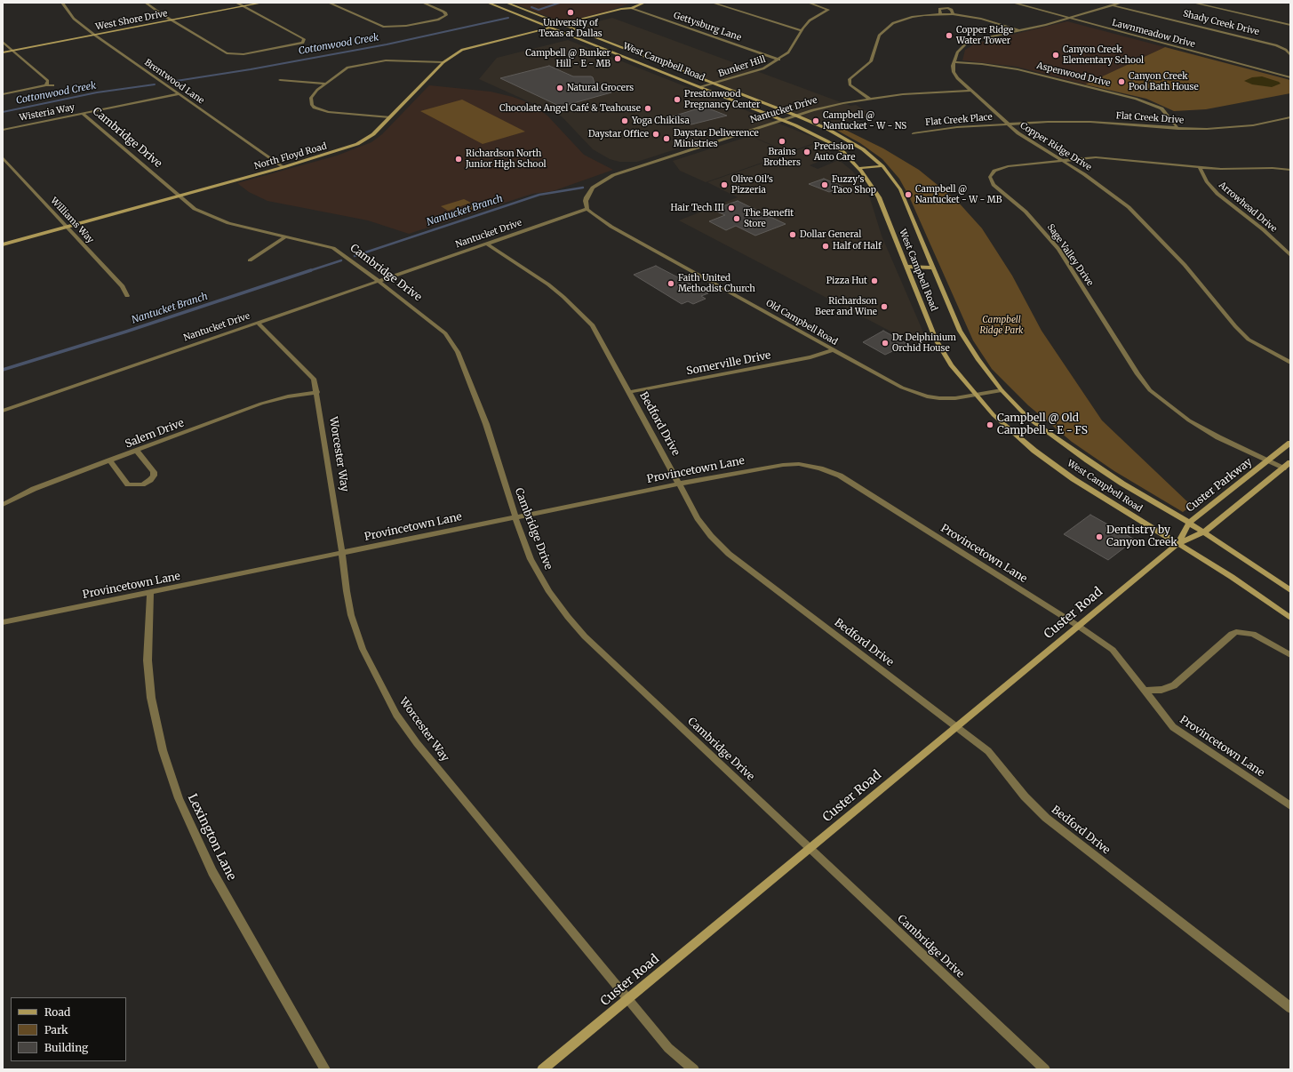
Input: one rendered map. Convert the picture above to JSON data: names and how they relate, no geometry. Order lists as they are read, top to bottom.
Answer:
{
  "streets": {
    "main road": [
      "West Shore Drive",
      "West Campbell Road",
      "North Floyd Road",
      "Custer Parkway",
      "Custer Road"
    ],
    "street": [
      "Shady Creek Drive",
      "Gettysburg Lane",
      "Lawnmeadow Drive",
      "Bunker Hill",
      "Aspenwood Drive",
      "Brentwood Lane",
      "Nantucket Drive",
      "Wisteria Way",
      "Flat Creek Drive",
      "Flat Creek Place",
      "Cambridge Drive",
      "Copper Ridge Drive",
      "Arrowhead Drive",
      "Williams Way",
      "Sage Valley Drive",
      "Old Campbell Road",
      "Somerville Drive",
      "Bedford Drive",
      "Salem Drive",
      "Worcester Way",
      "Provincetown Lane",
      "Lexington Lane"
    ]
  },
  "crossings": [
    ["West Shore Drive", "Brentwood Lane"],
    ["Gettysburg Lane", "Bunker Hill"],
    ["Gettysburg Lane", "North Floyd Road"],
    ["West Campbell Road", "Bunker Hill"],
    ["West Campbell Road", "Nantucket Drive"],
    ["West Campbell Road", "North Floyd Road"],
    ["West Campbell Road", "Old Campbell Road"],
    ["West Campbell Road", "Custer Parkway"],
    ["West Campbell Road", "Custer Road"],
    ["Aspenwood Drive", "Flat Creek Drive"],
    ["Aspenwood Drive", "Copper Ridge Drive"],
    ["Brentwood Lane", "Wisteria Way"],
    ["Brentwood Lane", "North Floyd Road"],
    ["Nantucket Drive", "Cambridge Drive"],
    ["Nantucket Drive", "Copper Ridge Drive"],
    ["Nantucket Drive", "Old Campbell Road"],
    ["Nantucket Drive", "Bedford Drive"],
    ["Nantucket Drive", "Worcester Way"],
    ["Wisteria Way", "Cambridge Drive"],
    ["Flat Creek Drive", "Flat Creek Place"],
    ["Flat Creek Drive", "Copper Ridge Drive"],
    ["Flat Creek Place", "Copper Ridge Drive"],
    ["Cambridge Drive", "North Floyd Road"],
    ["Cambridge Drive", "Provincetown Lane"],
    ["Cambridge Drive", "Custer Road"],
    ["Copper Ridge Drive", "Sage Valley Drive"],
    ["North Floyd Road", "Williams Way"],
    ["Arrowhead Drive", "Sage Valley Drive"],
    ["Sage Valley Drive", "Custer Parkway"],
    ["Old Campbell Road", "Somerville Drive"],
    ["Somerville Drive", "Bedford Drive"],
    ["Bedford Drive", "Provincetown Lane"],
    ["Bedford Drive", "Custer Road"],
    ["Salem Drive", "Worcester Way"],
    ["Worcester Way", "Provincetown Lane"],
    ["Worcester Way", "Custer Road"],
    ["Provincetown Lane", "Custer Road"],
    ["Provincetown Lane", "Lexington Lane"],
    ["Custer Parkway", "Custer Road"]
  ],
  "water": ["Cottonwood Creek", "Nantucket Branch"],
  "parks": ["Campbell Ridge Park"],
  "places": [
    "University of Texas at Dallas",
    "Copper Ridge Water Tower",
    "Canyon Creek Elementary School",
    "Campbell @ Bunker Hill - E - MB",
    "Canyon Creek Pool Bath House",
    "Natural Grocers",
    "Prestonwood Pregnancy Center",
    "Chocolate Angel Café & Teahouse",
    "Yoga Chikilsa",
    "Campbell @ Nantucket - W - NS",
    "Daystar Office",
    "Daystar Deliverence Ministries",
    "Brains Brothers",
    "Precision Auto Care",
    "Richardson North Junior High School",
    "Olive Oil's Pizzeria",
    "Fuzzy's Taco Shop",
    "Campbell @ Nantucket - W - MB",
    "Hair Tech III",
    "The Benefit Store",
    "Dollar General",
    "Half of Half",
    "Pizza Hut",
    "Faith United Methodist Church",
    "Richardson Beer and Wine",
    "Dr Delphinium Orchid House",
    "Campbell @ Old Campbell - E - FS",
    "Dentistry by Canyon Creek"
  ],
  "legend": ["Road", "Park", "Building"]
}
